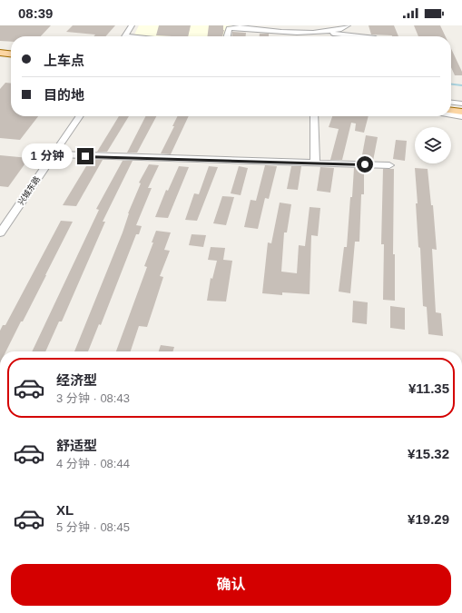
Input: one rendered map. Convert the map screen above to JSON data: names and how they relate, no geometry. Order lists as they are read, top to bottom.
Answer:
{
  "streets": {
    "street": ["兴城东路"]
  },
  "page": {
    "status": "08:39",
    "banner": ["上车点", "目的地"],
    "bubble": "1 分钟",
    "list": [
      {
        "name": "经济型",
        "note": "3 分钟 · 08:43",
        "value": "¥11.35"
      },
      {
        "name": "舒适型",
        "note": "4 分钟 · 08:44",
        "value": "¥15.32"
      },
      {
        "name": "XL",
        "note": "5 分钟 · 08:45",
        "value": "¥19.29"
      }
    ],
    "buttons": "确认"
  }
}
